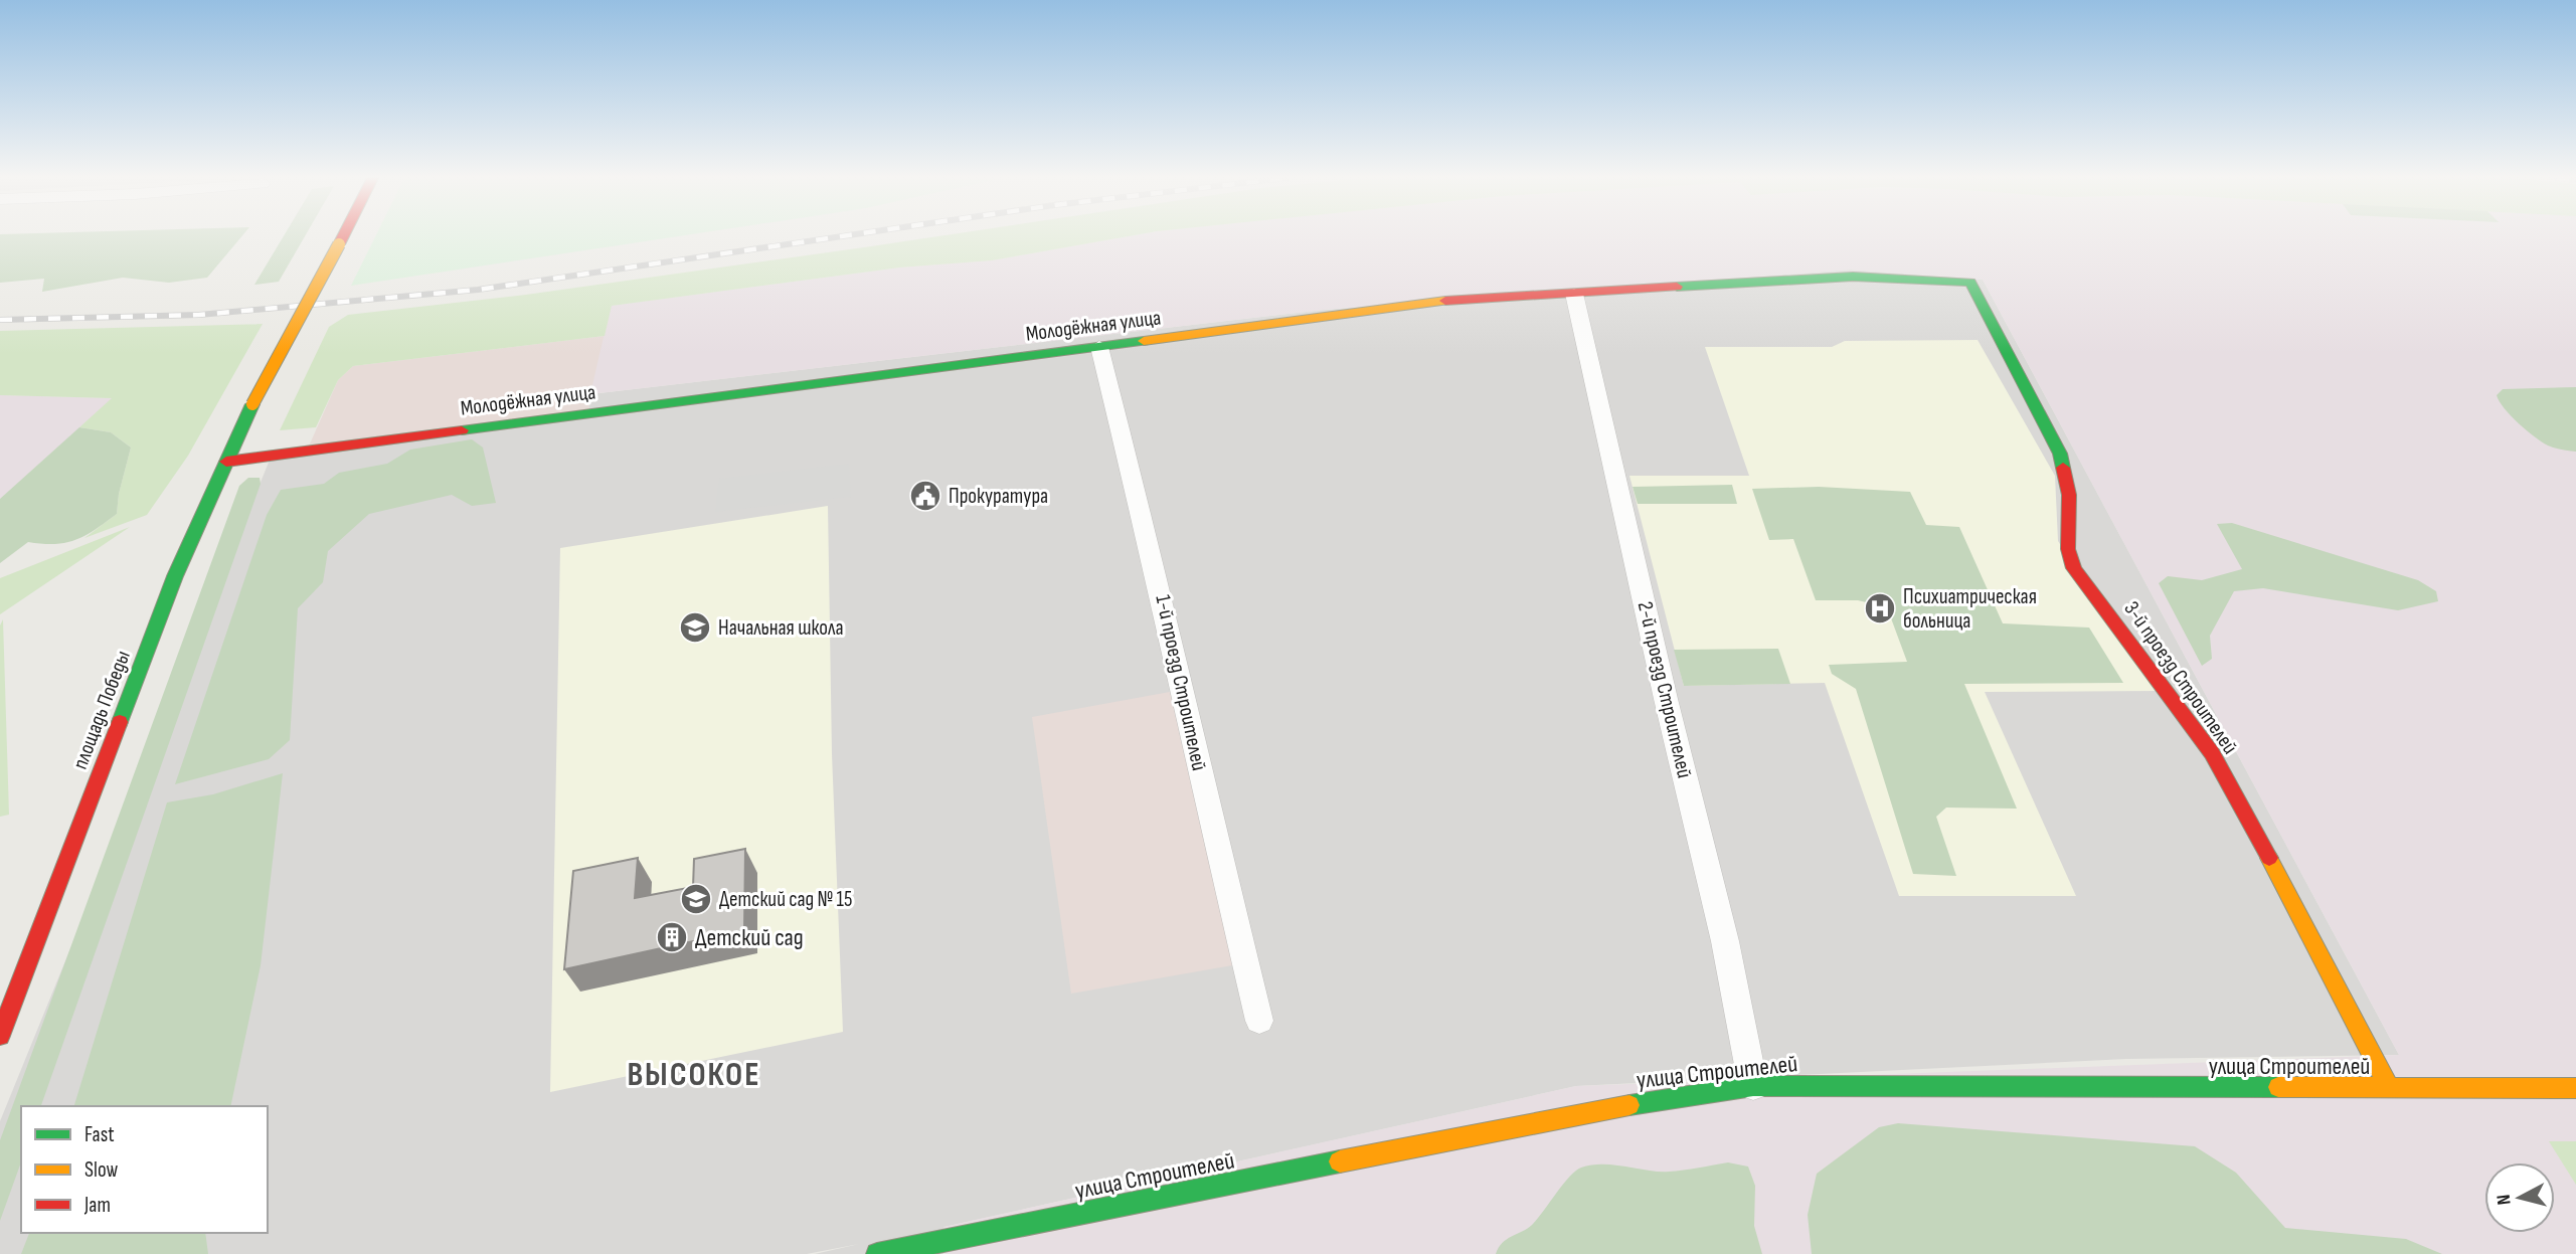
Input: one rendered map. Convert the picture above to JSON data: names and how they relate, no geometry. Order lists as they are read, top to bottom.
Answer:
{
  "streets": {
    "street": [
      "Молодёжная улица",
      "3-й проезд Строителей",
      "1-й проезд Строителей",
      "2-й проезд Строителей",
      "площадь Победы",
      "улица Строителей"
    ]
  },
  "crossings": [
    ["Молодёжная улица", "3-й проезд Строителей"],
    ["Молодёжная улица", "1-й проезд Строителей"],
    ["Молодёжная улица", "2-й проезд Строителей"],
    ["Молодёжная улица", "площадь Победы"],
    ["3-й проезд Строителей", "улица Строителей"],
    ["2-й проезд Строителей", "улица Строителей"]
  ],
  "districts": ["ВЫСОКОЕ"],
  "places": {
    "public building": ["Прокуратура"],
    "hospital": ["Психиатрическая больница"],
    "school or university": ["Начальная школа", "Детский сад № 15"],
    "building": ["Детский сад"]
  },
  "legend": ["Fast", "Slow", "Jam"],
  "north": "left"
}
